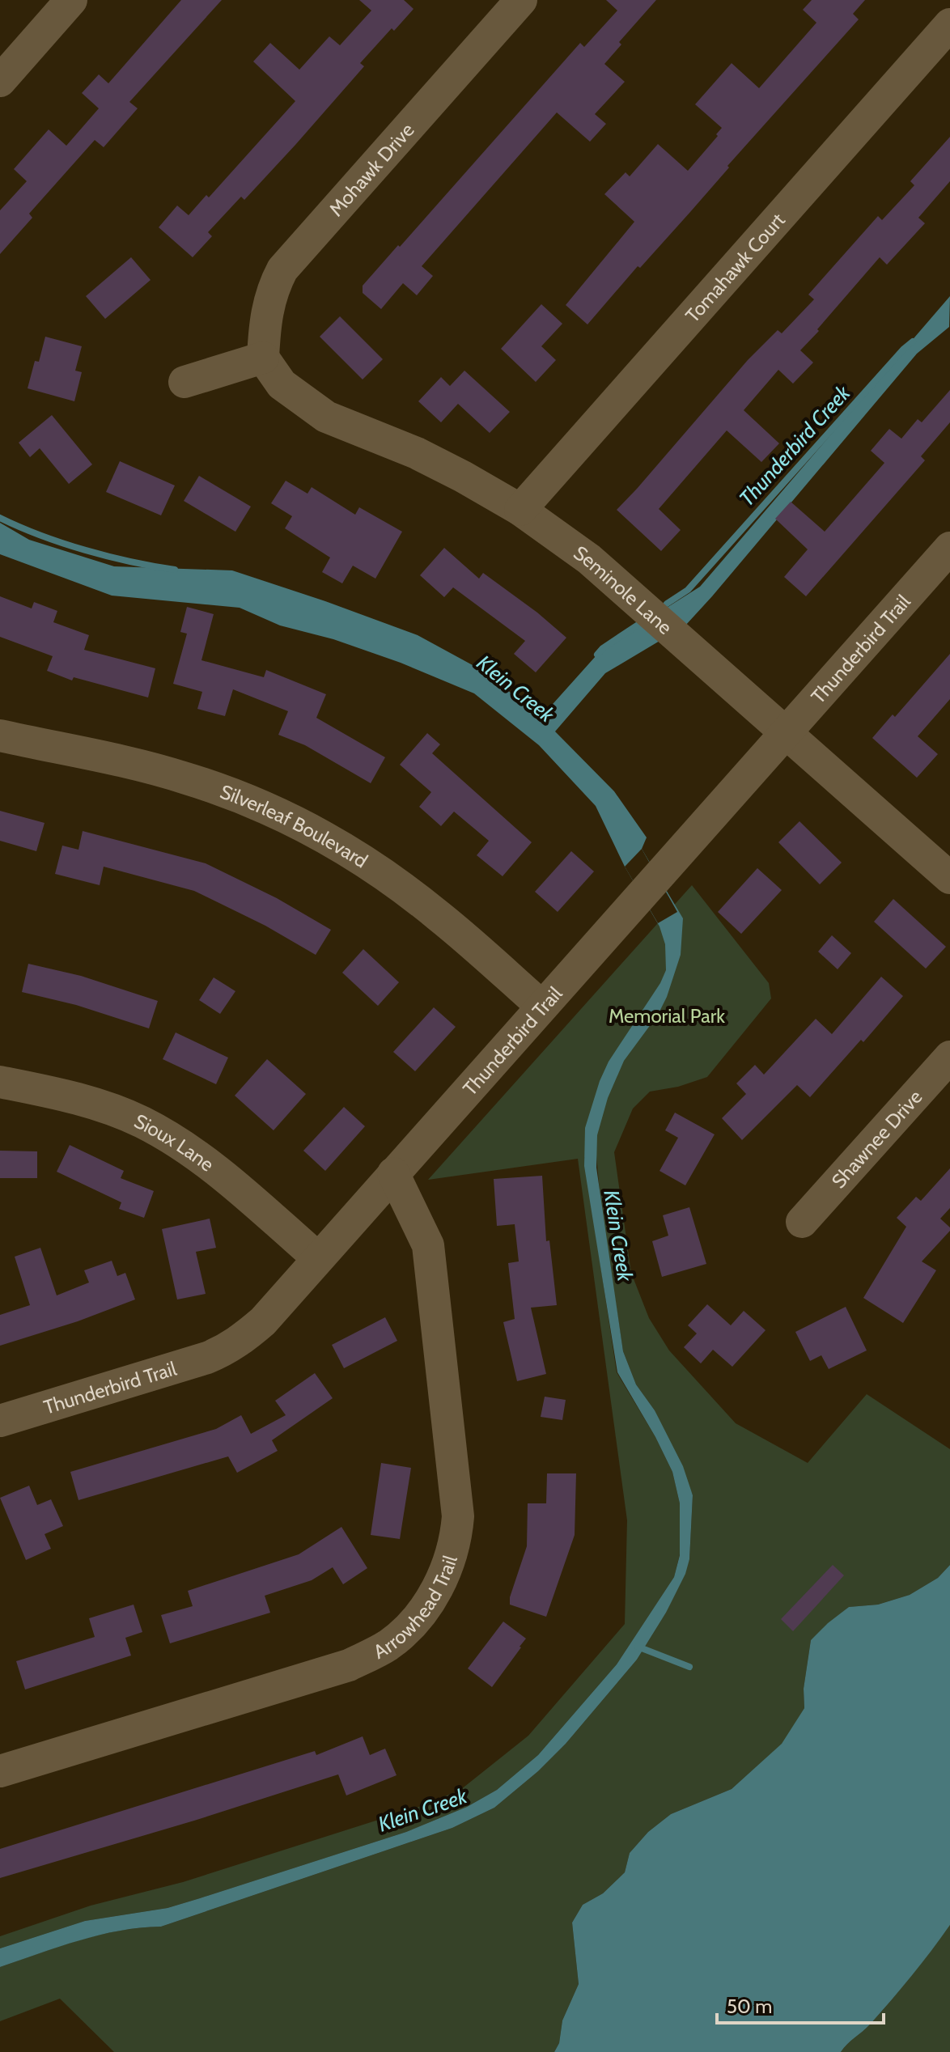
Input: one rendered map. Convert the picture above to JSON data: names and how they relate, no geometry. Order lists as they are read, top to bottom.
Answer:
{
  "streets": {
    "street": [
      "Mohawk Drive",
      "Tomahawk Court",
      "Seminole Lane",
      "Thunderbird Trail",
      "Silverleaf Boulevard",
      "Shawnee Drive",
      "Sioux Lane",
      "Arrowhead Trail"
    ]
  },
  "crossings": [
    ["Mohawk Drive", "Seminole Lane"],
    ["Tomahawk Court", "Seminole Lane"],
    ["Seminole Lane", "Thunderbird Trail"],
    ["Thunderbird Trail", "Silverleaf Boulevard"],
    ["Thunderbird Trail", "Sioux Lane"],
    ["Thunderbird Trail", "Arrowhead Trail"]
  ],
  "water": ["Thunderbird Creek", "Klein Creek"],
  "parks": ["Memorial Park"],
  "scale_bar": "50 m"
}
